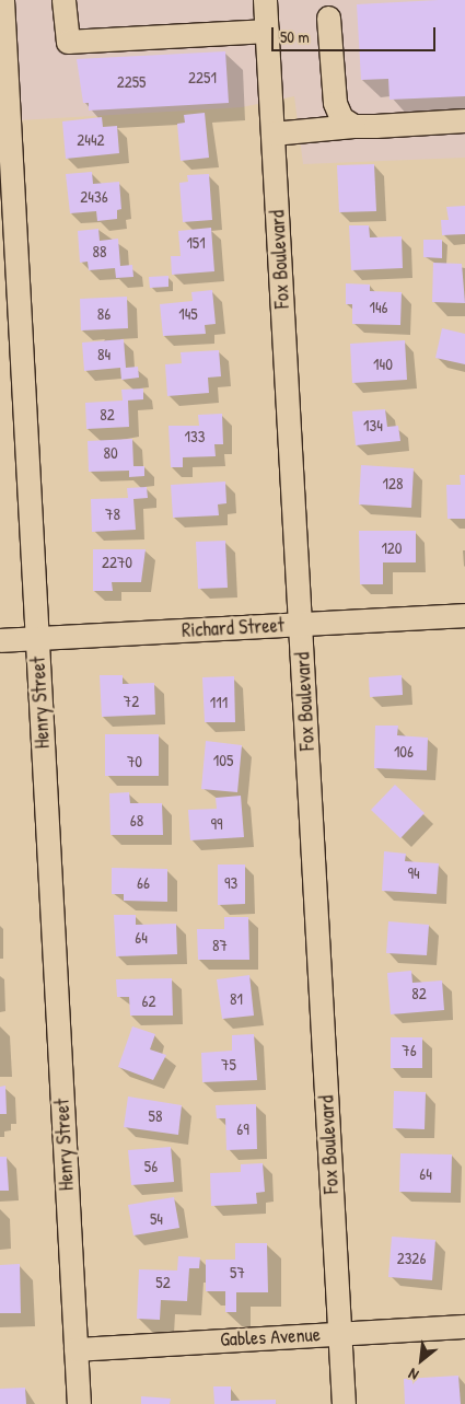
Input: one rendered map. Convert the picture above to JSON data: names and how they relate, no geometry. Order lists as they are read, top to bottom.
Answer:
{
  "streets": {
    "street": [
      "Fox Boulevard",
      "Richard Street",
      "Henry Street",
      "Gables Avenue"
    ]
  },
  "crossings": [
    ["Fox Boulevard", "Richard Street"],
    ["Fox Boulevard", "Gables Avenue"],
    ["Richard Street", "Henry Street"],
    ["Henry Street", "Gables Avenue"]
  ],
  "house_numbers": [
    "2251",
    "2255",
    "2442",
    "2436",
    "151",
    "88",
    "146",
    "86",
    "145",
    "84",
    "140",
    "82",
    "134",
    "133",
    "80",
    "128",
    "78",
    "120",
    "2270",
    "72",
    "111",
    "106",
    "105",
    "70",
    "68",
    "99",
    "94",
    "66",
    "93",
    "64",
    "87",
    "82",
    "81",
    "62",
    "76",
    "75",
    "58",
    "69",
    "56",
    "64",
    "54",
    "2326",
    "57",
    "52"
  ],
  "scale_bar": "50 m",
  "north": "bottom left"
}
